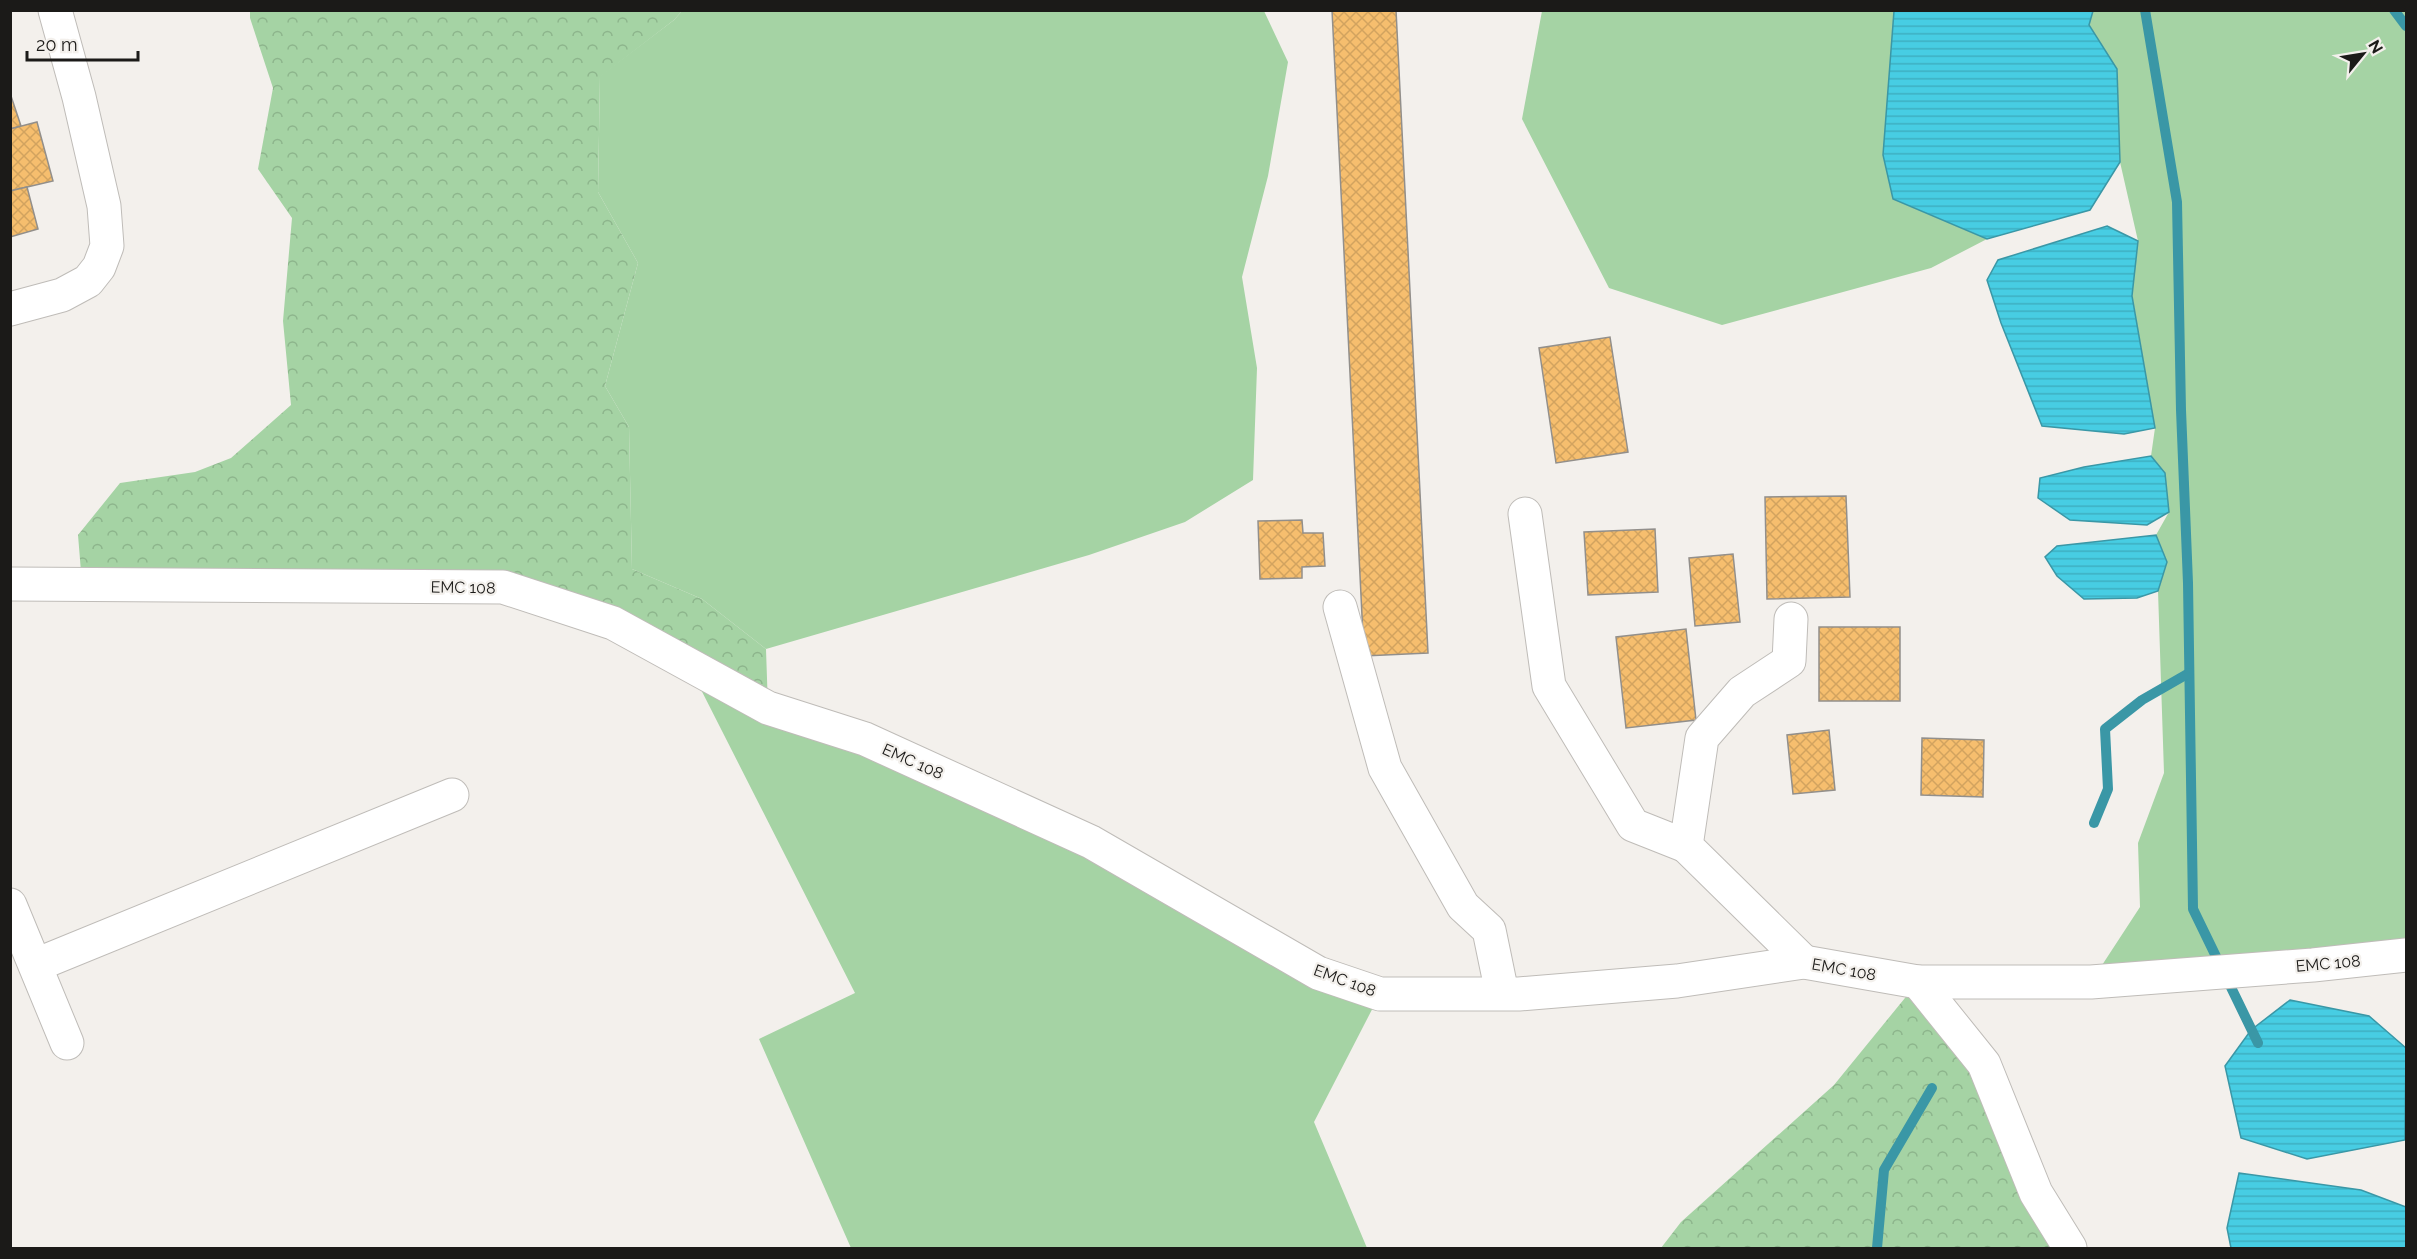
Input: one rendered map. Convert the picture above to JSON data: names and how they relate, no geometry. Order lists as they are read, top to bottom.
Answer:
{
  "streets": {
    "street": ["EMC 108"]
  },
  "scale_bar": "20 m",
  "north": "top right"
}
